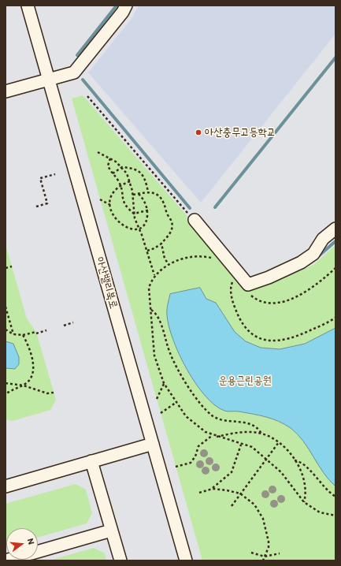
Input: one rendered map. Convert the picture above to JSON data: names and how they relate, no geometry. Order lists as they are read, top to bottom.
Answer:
{
  "streets": {
    "street": ["아산밸리북로"]
  },
  "parks": ["운용근린공원"],
  "places": ["아산충무고등학교"],
  "north": "right"
}
